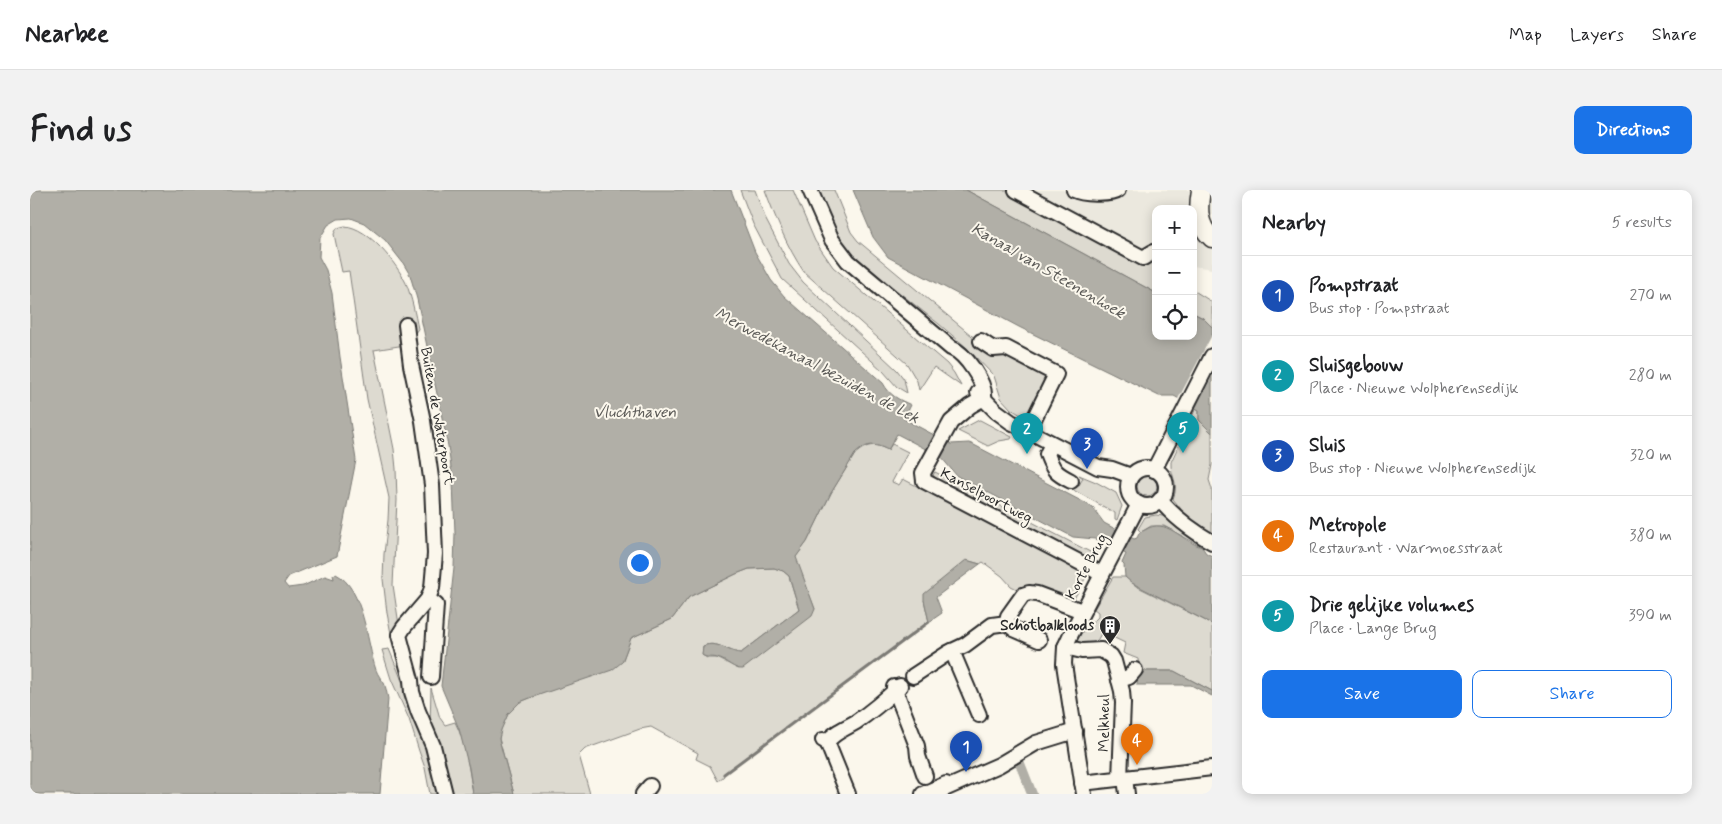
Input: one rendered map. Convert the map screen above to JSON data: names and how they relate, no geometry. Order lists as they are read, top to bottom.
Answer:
{
  "streets": {
    "street": [
      "Buiten de Waterpoort",
      "Kanselpoortweg",
      "Korte Brug",
      "Melkheul"
    ]
  },
  "crossings": [
    ["Kanselpoortweg", "Korte Brug"],
    ["Korte Brug", "Melkheul"]
  ],
  "water": ["Kanaal van Steenenhoek", "Merwedekanaal bezuiden de Lek", "Vluchthaven"],
  "places": {
    "building": ["Schotbalkloods"]
  },
  "page": {
    "header": "Nearbee",
    "nav": ["Map", "Layers", "Share"],
    "buttons": [
      "Directions",
      ["Save", "Share"]
    ],
    "title": "Find us",
    "heading": ["Nearby", "5 results"],
    "map_buttons": ["+", "−"],
    "list": [
      {
        "mark": "1",
        "name": "Pompstraat",
        "note": "Bus stop · Pompstraat",
        "value": "270 m"
      },
      {
        "mark": "2",
        "name": "Sluisgebouw",
        "note": "Place · Nieuwe Wolpherensedijk",
        "value": "280 m"
      },
      {
        "mark": "3",
        "name": "Sluis",
        "note": "Bus stop · Nieuwe Wolpherensedijk",
        "value": "320 m"
      },
      {
        "mark": "4",
        "name": "Metropole",
        "note": "Restaurant · Warmoesstraat",
        "value": "380 m"
      },
      {
        "mark": "5",
        "name": "Drie gelijke volumes",
        "note": "Place · Lange Brug",
        "value": "390 m"
      }
    ],
    "pins": [
      "5",
      "2",
      "3",
      "4",
      "1"
    ]
  }
}
